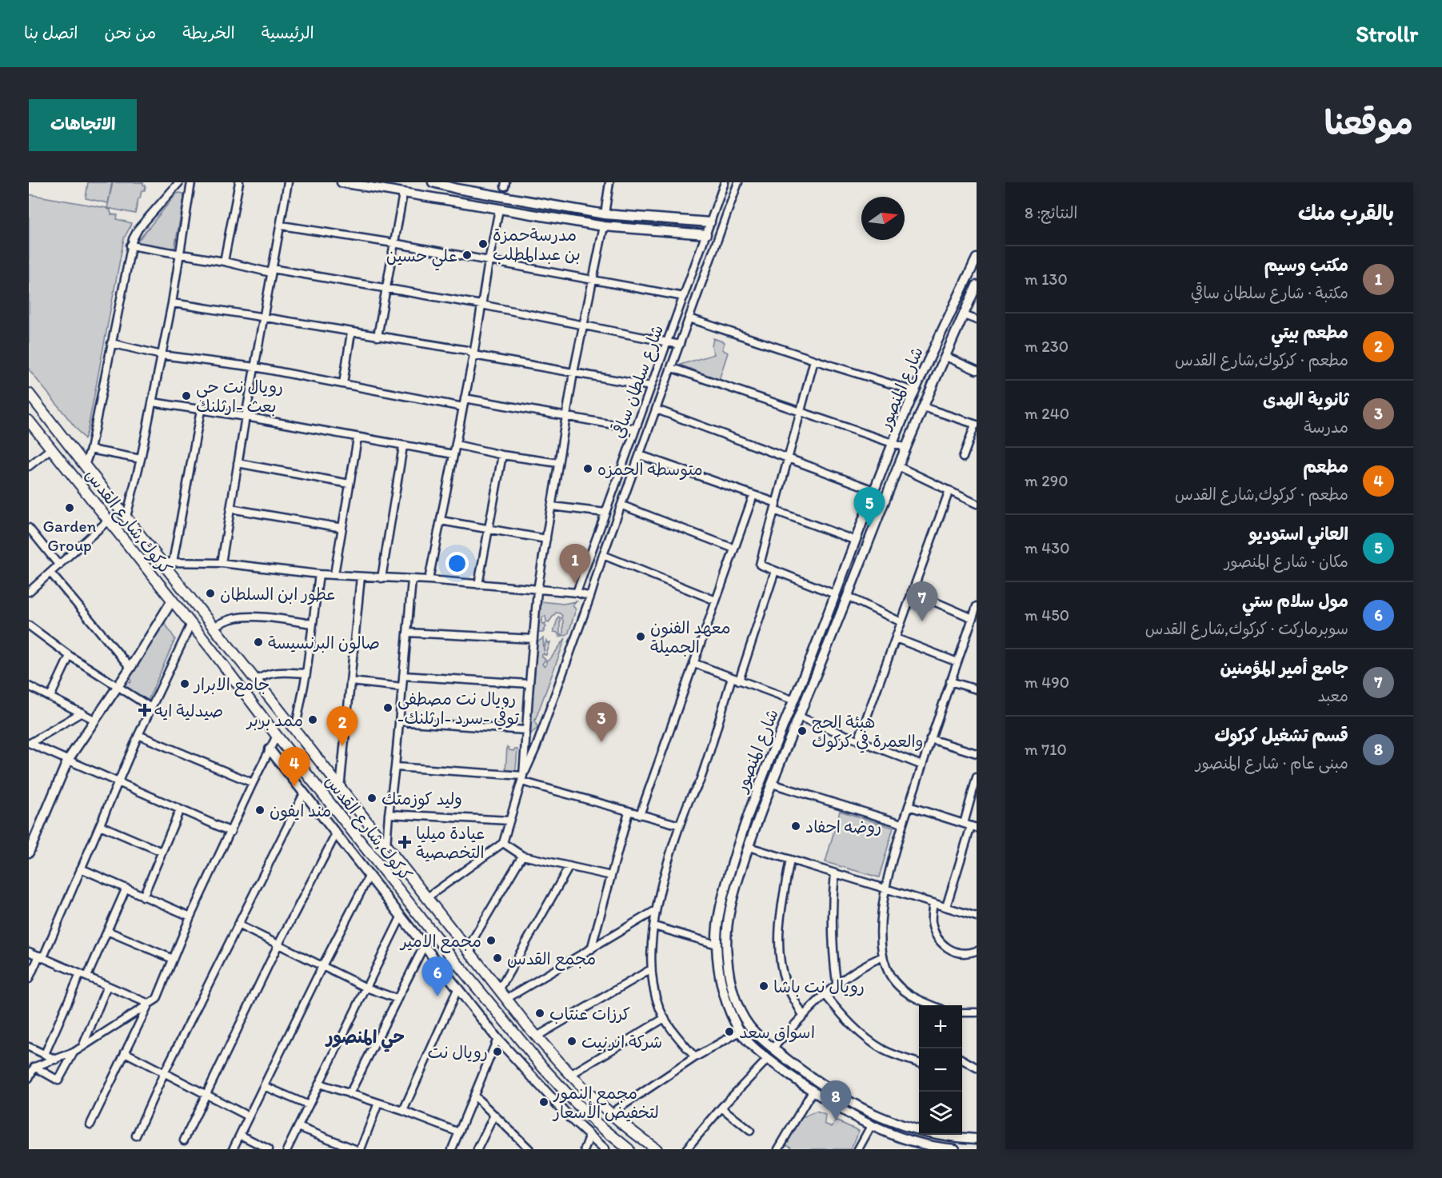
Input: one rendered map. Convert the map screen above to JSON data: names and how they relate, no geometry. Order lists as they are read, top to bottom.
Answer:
{
  "streets": {
    "main road": ["كركوك,شارع القدس"],
    "street": ["شارع سلطان ساقي", "شارع المنصور"]
  },
  "districts": ["حي المنصور"],
  "places": {
    "other": [
      "مدرسةحمزة بن عبدالمطلب",
      "علي حسين",
      "رويال نت حي بعث -ارثلنك",
      "متوسطه الحمزه",
      "Garden Group",
      "عطور ابن السلطان",
      "معهد الفنون الجميلة",
      "صالون البرنسيسة",
      "جامع الابرار",
      "رويال نت مصطفى -توفي -سرد -ارثلنك",
      "ممد بربر",
      "هيئة الحج والعمرة في كركوك",
      "وليد كوزمتك",
      "مند ايفون",
      "روضه احفاد",
      "مجمع الامير",
      "مجمع القدس",
      "رويال نت باشا",
      "كرزات عنتاب",
      "اسواق سعد",
      "شركة انرنيت",
      "رويال نت",
      "مجمع النمور لتخفيض الأسعار"
    ],
    "health": ["صیدلیة ایە", "عيادة ميليا التخصصية"]
  },
  "north": "right",
  "page": {
    "header": "Strollr",
    "nav": [
      "الرئيسية",
      "الخريطة",
      "من نحن",
      "اتصل بنا"
    ],
    "title": "موقعنا",
    "buttons": "الاتجاهات",
    "heading": ["بالقرب منك", "النتائج: 8"],
    "list": [
      {
        "mark": "1",
        "name": "مكتب وسيم",
        "note": "مكتبة · شارع سلطان ساقي",
        "value": "130 m"
      },
      {
        "mark": "2",
        "name": "مطعم بيتي",
        "note": "مطعم · كركوك,شارع القدس",
        "value": "230 m"
      },
      {
        "mark": "3",
        "name": "ثانوية الهدى",
        "note": "مدرسة",
        "value": "240 m"
      },
      {
        "mark": "4",
        "name": "مطعم",
        "note": "مطعم · كركوك,شارع القدس",
        "value": "290 m"
      },
      {
        "mark": "5",
        "name": "العاني استوديو",
        "note": "مكان · شارع المنصور",
        "value": "430 m"
      },
      {
        "mark": "6",
        "name": "مول سلام ستي",
        "note": "سوبرماركت · كركوك,شارع القدس",
        "value": "450 m"
      },
      {
        "mark": "7",
        "name": "جامع أمير المؤمنين",
        "note": "معبد",
        "value": "490 m"
      },
      {
        "mark": "8",
        "name": "قسم تشغيل كركوك",
        "note": "مبنى عام · شارع المنصور",
        "value": "710 m"
      }
    ],
    "pins": [
      "5",
      "1",
      "7",
      "3",
      "2",
      "4",
      "6",
      "8"
    ],
    "map_buttons": ["+", "−"]
  }
}
